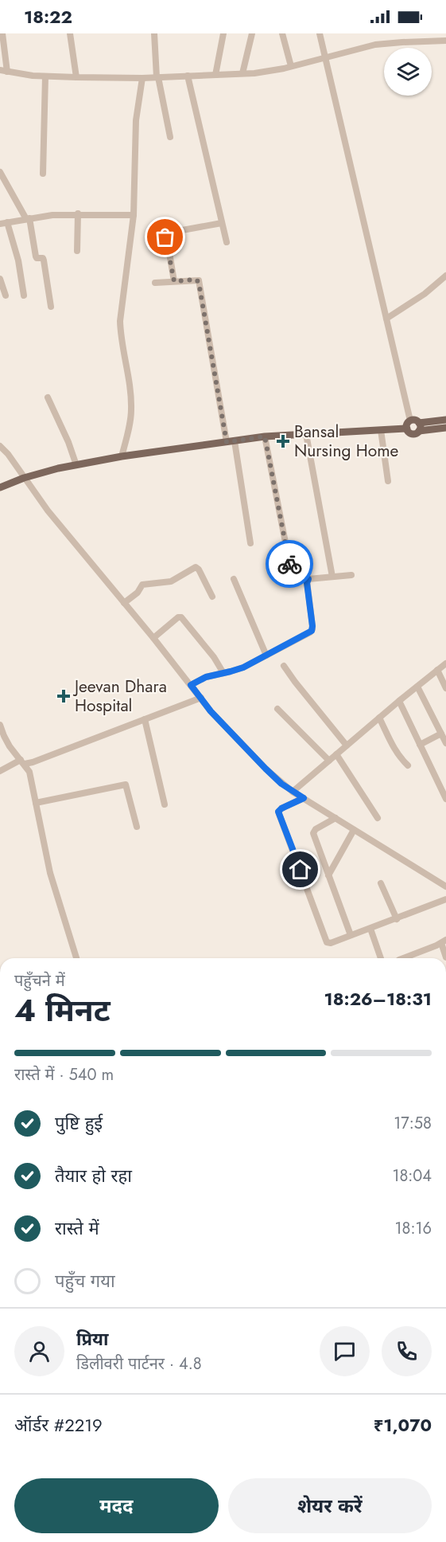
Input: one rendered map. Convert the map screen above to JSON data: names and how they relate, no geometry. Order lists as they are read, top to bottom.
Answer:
{
  "places": {
    "health": ["Bansal Nursing Home", "Jeevan Dhara Hospital"]
  },
  "page": {
    "status": "18:22",
    "heading": ["4 मिनट", "पहुँचने में", "18:26–18:31"],
    "panel": [
      "प्रिया",
      "डिलीवरी पार्टनर · 4.8",
      "ऑर्डर #2219",
      "₹1,070"
    ],
    "bar": "रास्ते में · 540 m",
    "list": [
      ["पुष्टि हुई", "17:58"],
      ["तैयार हो रहा", "18:04"],
      ["रास्ते में", "18:16"],
      "पहुँच गया"
    ],
    "buttons": ["मदद", "शेयर करें"]
  }
}
